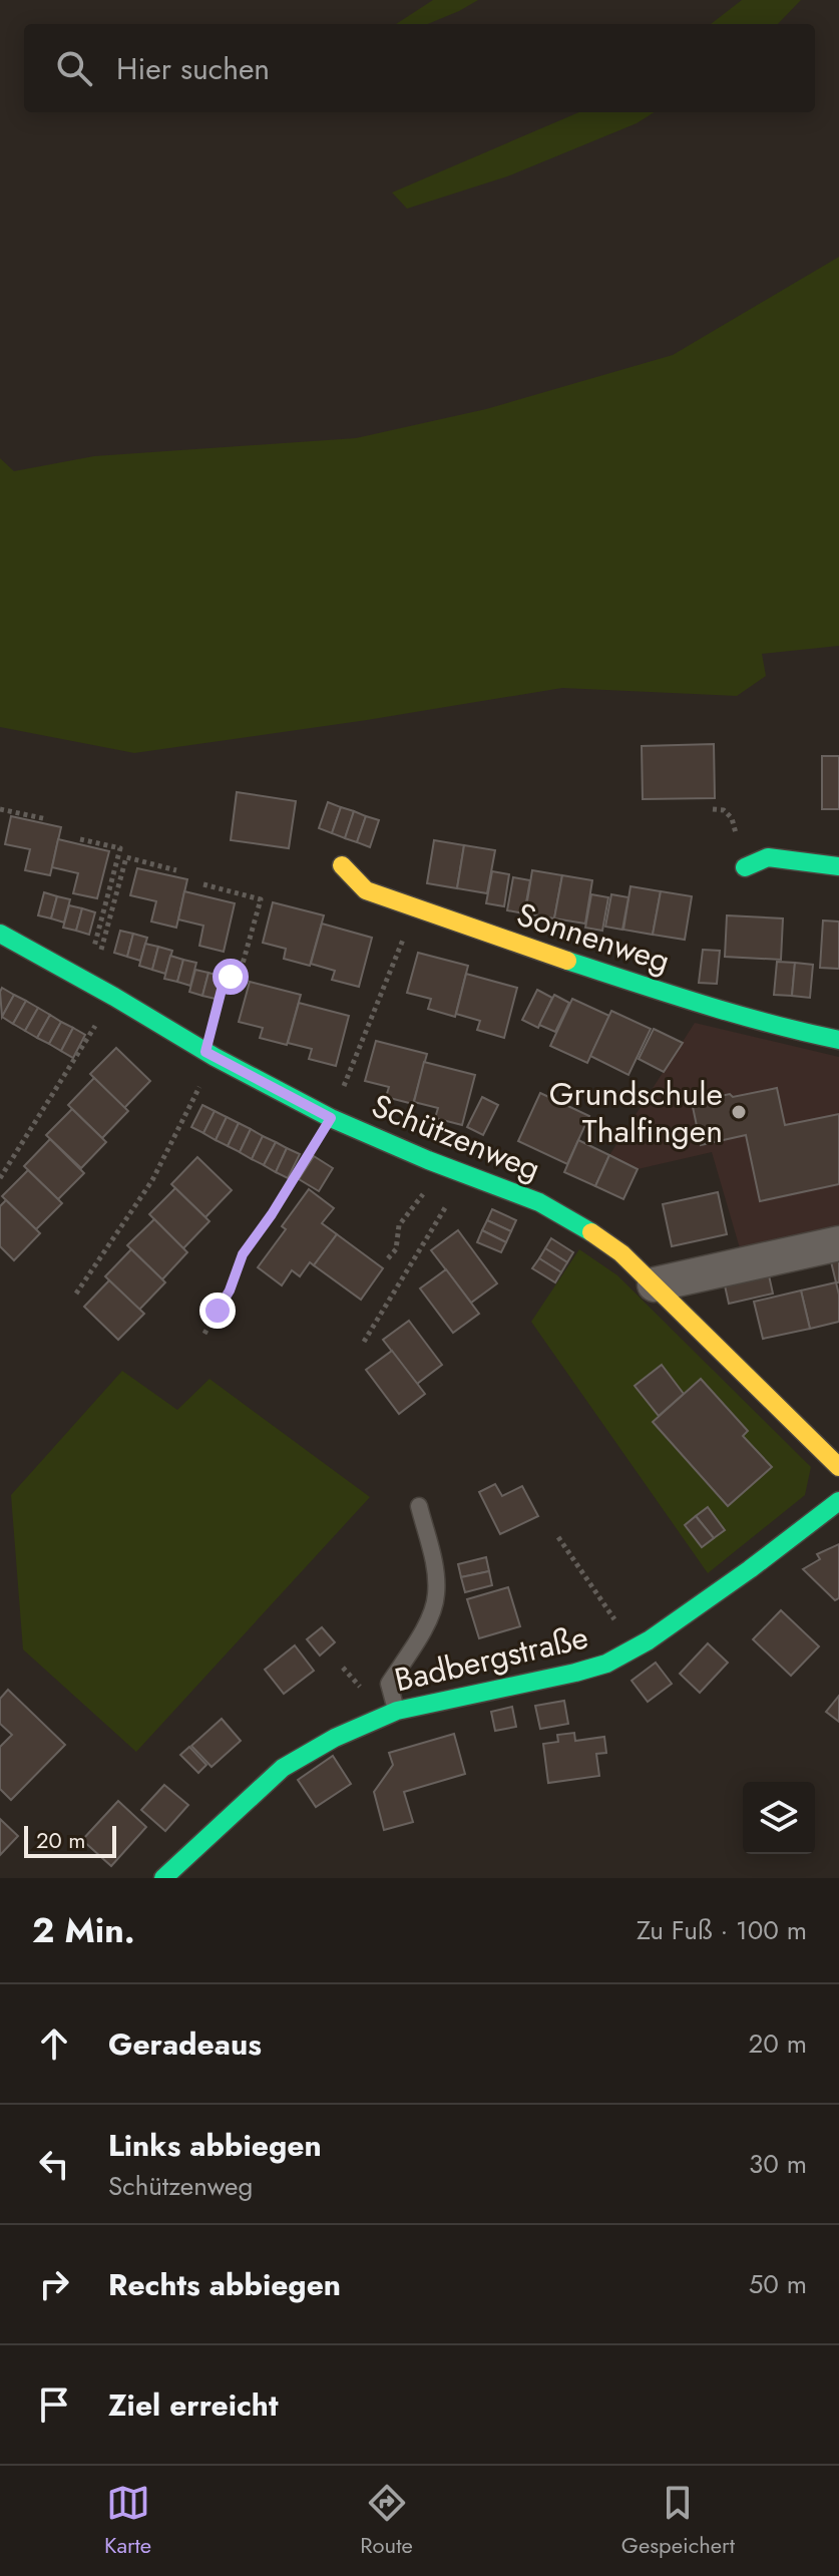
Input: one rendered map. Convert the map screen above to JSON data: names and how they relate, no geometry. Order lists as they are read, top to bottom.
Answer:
{
  "streets": {
    "street": ["Sonnenweg", "Schützenweg", "Badbergstraße"]
  },
  "places": ["Grundschule Thalfingen"],
  "scale_bar": "20 m",
  "page": {
    "search": "Hier suchen",
    "scale": "20 m",
    "heading": ["2 Min.", "Zu Fuß · 100 m"],
    "list": [
      ["Geradeaus", "20 m"],
      ["Links abbiegen", "Schützenweg", "30 m"],
      ["Rechts abbiegen", "50 m"],
      "Ziel erreicht"
    ],
    "nav": ["Karte", "Route", "Gespeichert"]
  }
}
